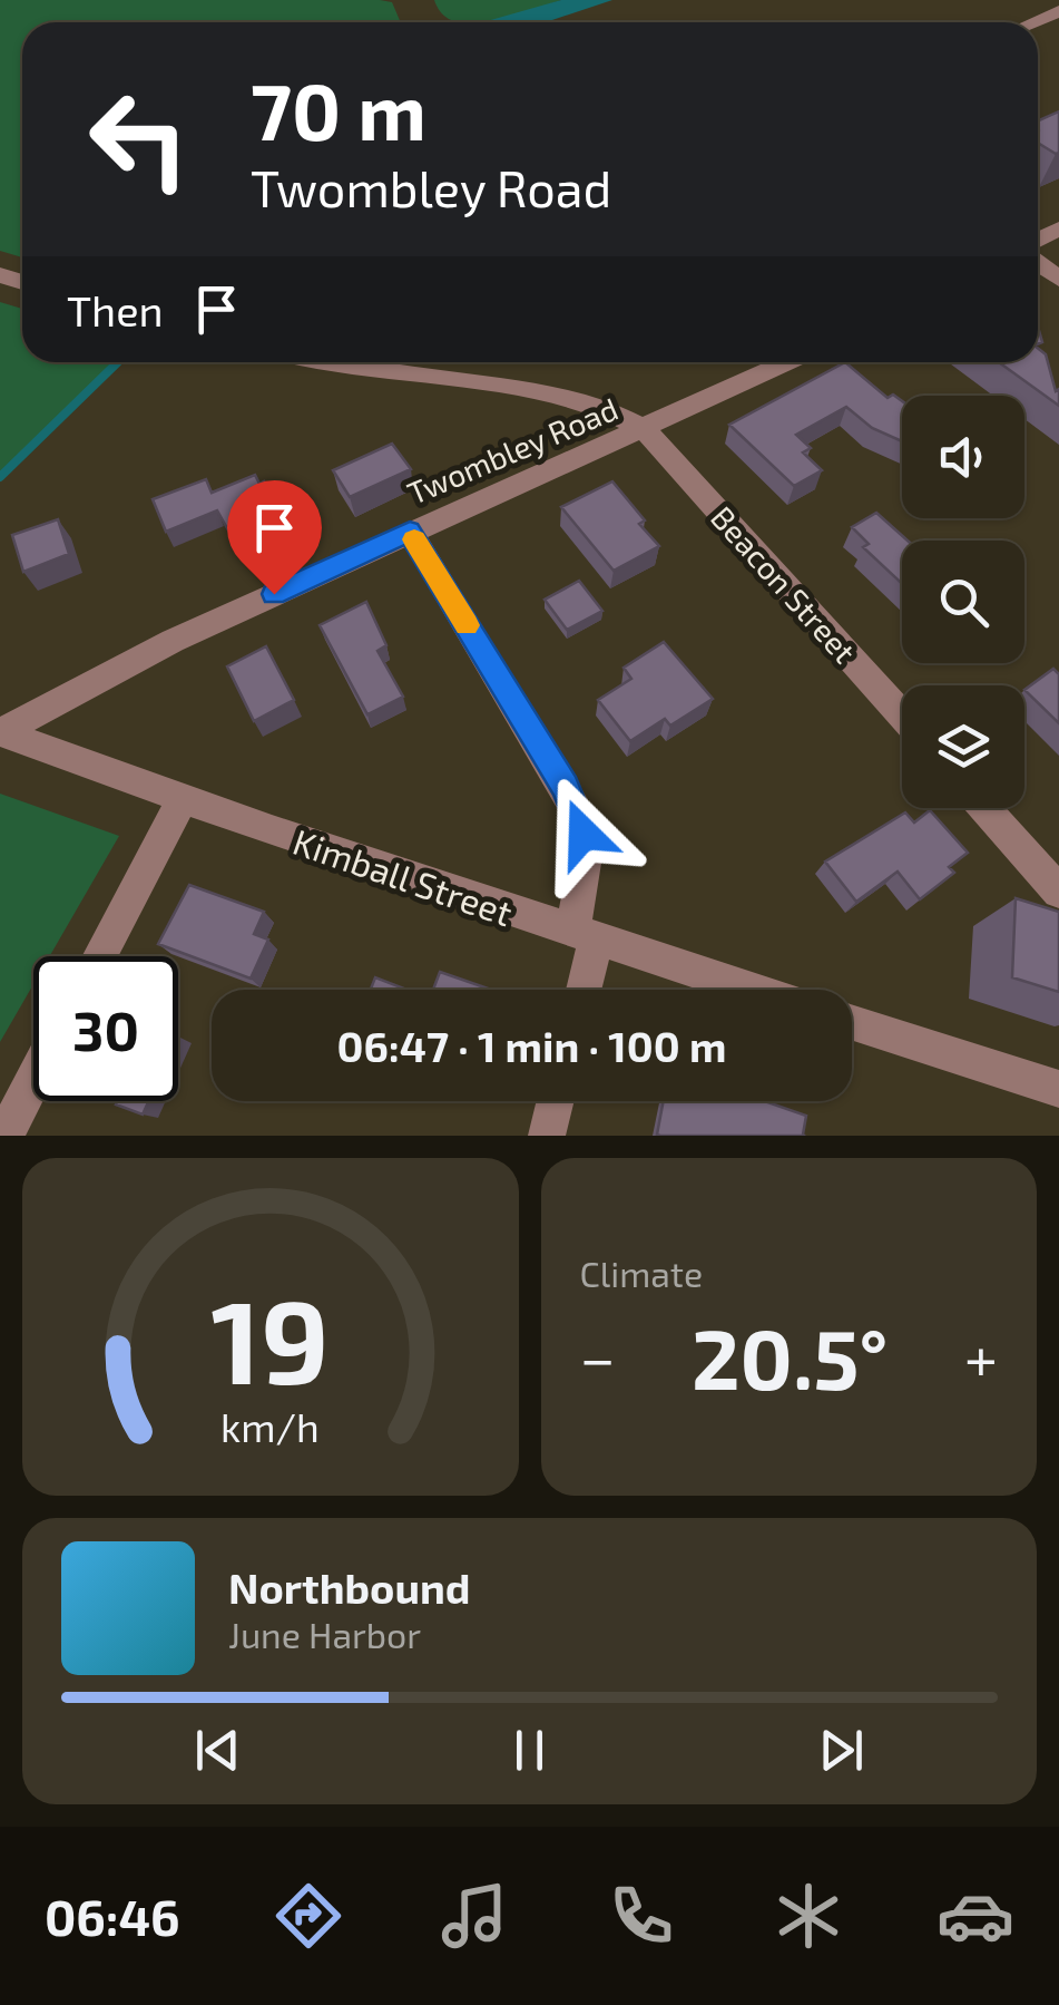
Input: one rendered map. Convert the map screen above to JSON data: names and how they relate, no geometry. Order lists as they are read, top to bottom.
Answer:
{
  "streets": {
    "street": ["Twombley Road", "Beacon Street", "Kimball Street"]
  },
  "crossings": [
    ["Twombley Road", "Beacon Street"],
    ["Twombley Road", "Kimball Street"]
  ],
  "page": {
    "turn": ["70 m", "Twombley Road"],
    "then": "Then",
    "limit": "30",
    "trip": "06:47 · 1 min · 100 m",
    "tile": "Climate",
    "heat": ["−", "20.5°", "+"],
    "song": ["Northbound", "June Harbor"],
    "tabs": "06:46",
    "gauge": ["19", "km/h"]
  }
}
